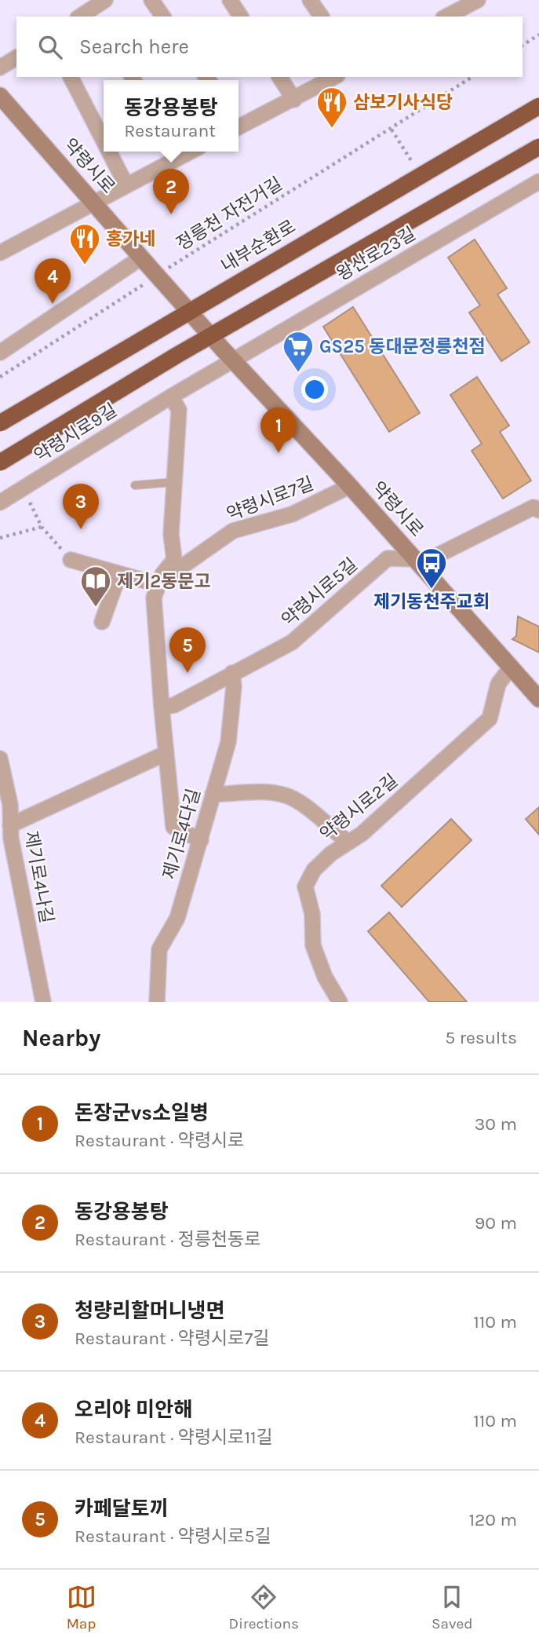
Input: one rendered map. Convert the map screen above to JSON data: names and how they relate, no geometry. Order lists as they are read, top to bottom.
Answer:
{
  "streets": {
    "highway": ["내부순환로"],
    "main road": ["약령시로"],
    "street": [
      "왕산로23길",
      "약령시로9길",
      "약령시로7길",
      "약령시로5길",
      "약령시로2길",
      "제기로4다길",
      "제기로4나길"
    ],
    "path": ["정릉천 자전거길"]
  },
  "crossings": [
    ["약령시로", "왕산로23길"],
    ["약령시로", "약령시로9길"],
    ["약령시로", "약령시로7길"],
    ["약령시로", "약령시로5길"],
    ["약령시로", "약령시로2길"],
    ["왕산로23길", "약령시로9길"],
    ["약령시로5길", "제기로4다길"]
  ],
  "places": {
    "restaurant": ["삼보기사식당", "홍가네"],
    "supermarket": ["GS25 동대문정릉천점"],
    "bus stop": ["제기동천주교회"],
    "library": ["제기2동문고"]
  },
  "page": {
    "search": "Search here",
    "popup": ["동강용봉탕", "Restaurant"],
    "pins": [
      "2",
      "4",
      "1",
      "3",
      "5"
    ],
    "heading": ["Nearby", "5 results"],
    "list": [
      {
        "mark": "1",
        "name": "돈장군vs소일병",
        "note": "Restaurant · 약령시로",
        "value": "30 m"
      },
      {
        "mark": "2",
        "name": "동강용봉탕",
        "note": "Restaurant · 정릉천동로",
        "value": "90 m"
      },
      {
        "mark": "3",
        "name": "청량리할머니냉면",
        "note": "Restaurant · 약령시로7길",
        "value": "110 m"
      },
      {
        "mark": "4",
        "name": "오리야 미안해",
        "note": "Restaurant · 약령시로11길",
        "value": "110 m"
      },
      {
        "mark": "5",
        "name": "카페달토끼",
        "note": "Restaurant · 약령시로5길",
        "value": "120 m"
      }
    ],
    "nav": ["Map", "Directions", "Saved"]
  }
}
